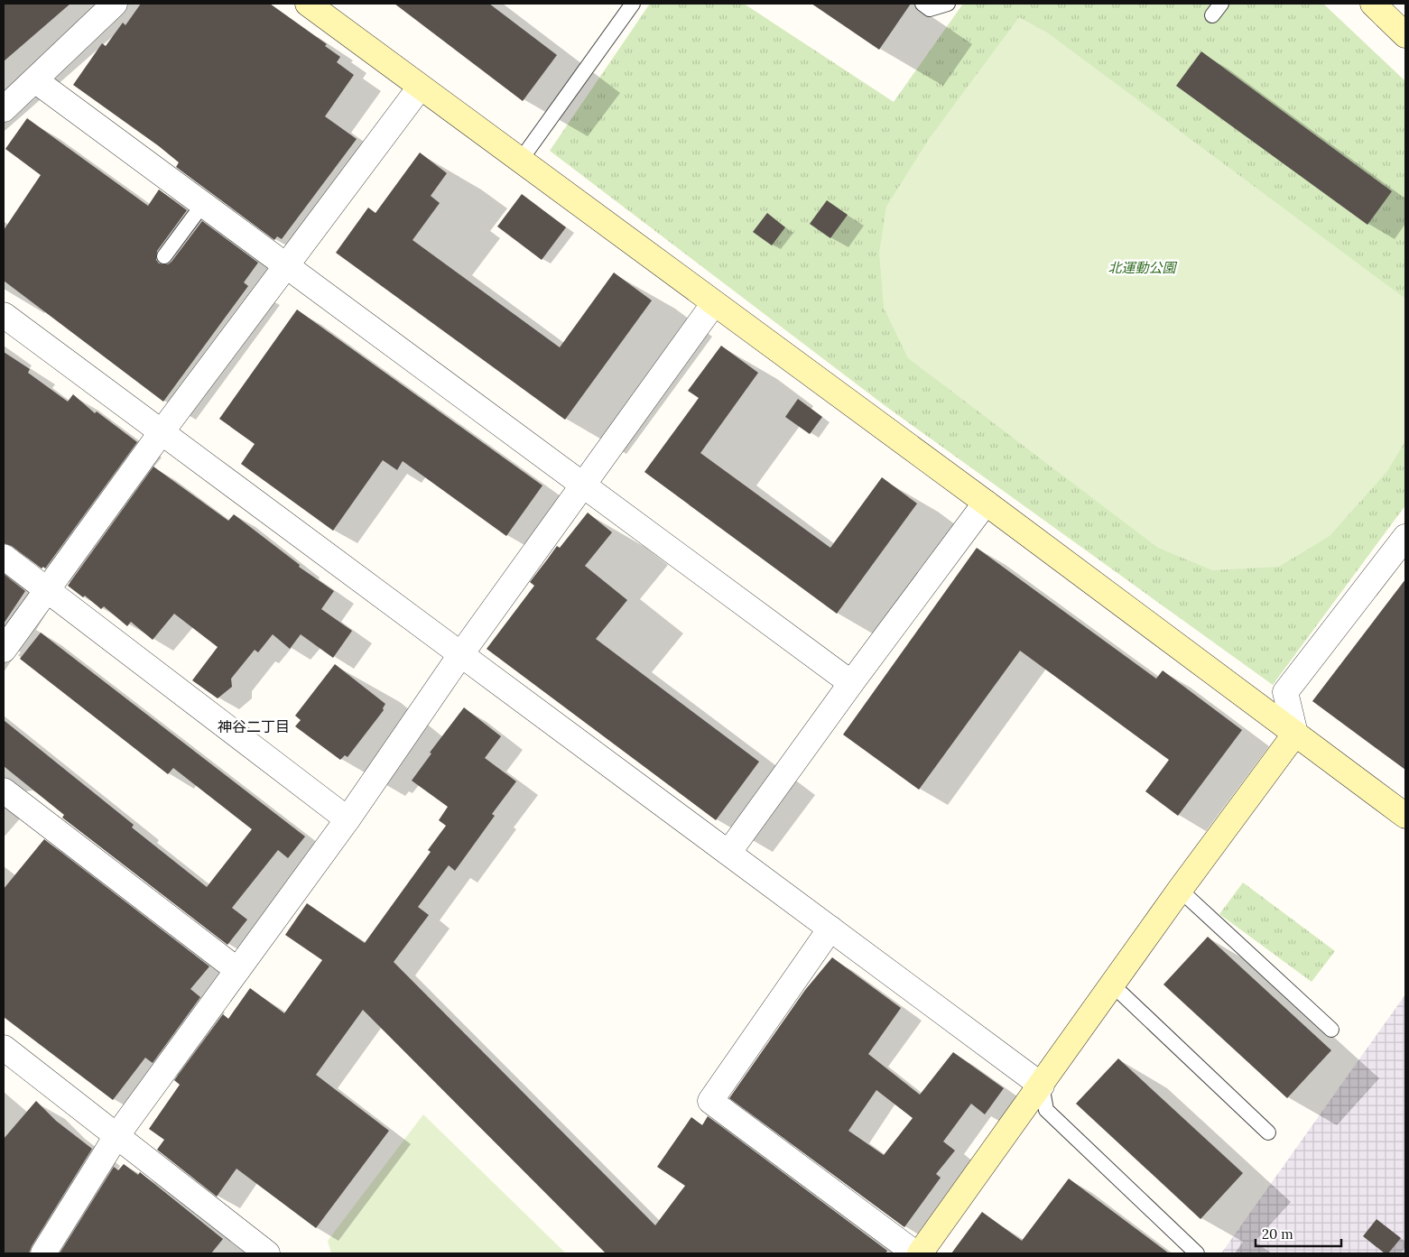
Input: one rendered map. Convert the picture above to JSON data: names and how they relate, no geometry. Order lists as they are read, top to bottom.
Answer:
{
  "districts": ["神谷二丁目"],
  "parks": ["北運動公園"],
  "scale_bar": "20 m"
}
